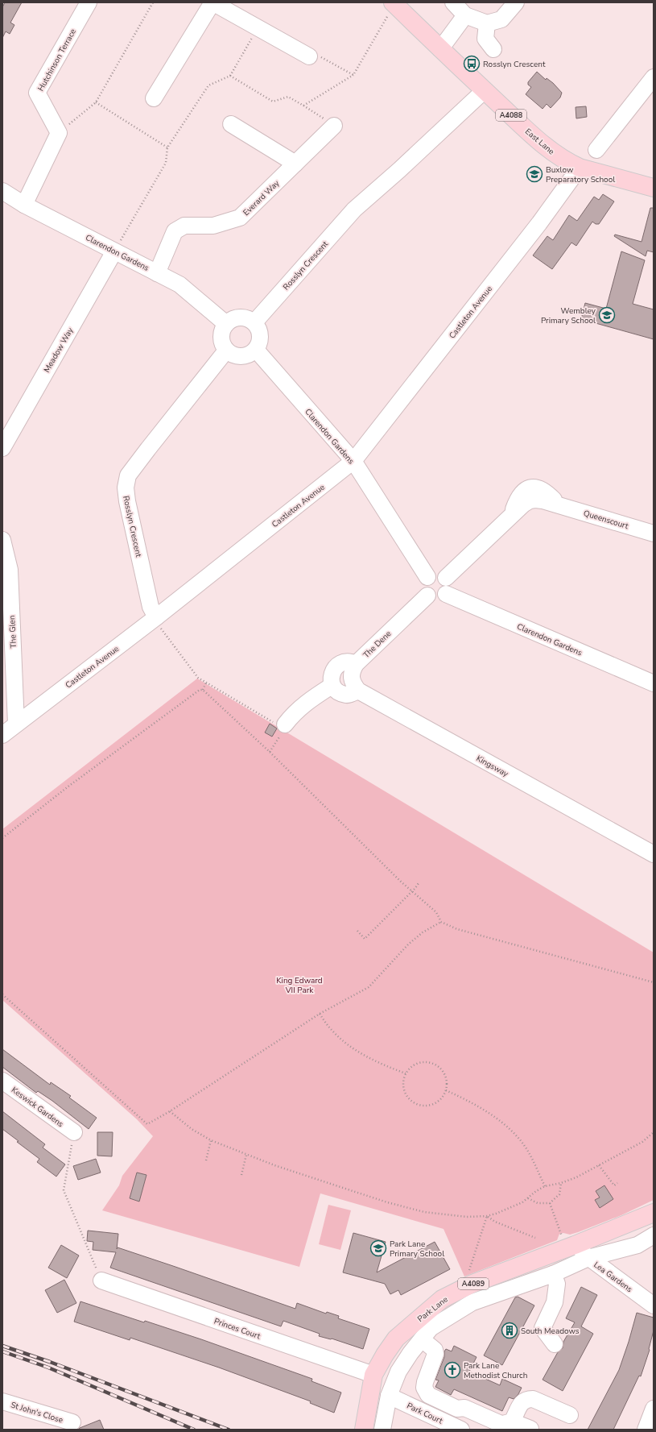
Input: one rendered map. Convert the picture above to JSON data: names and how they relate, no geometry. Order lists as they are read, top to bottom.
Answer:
{
  "streets": {
    "main road": [
      "A4088",
      "East Lane",
      "A4089",
      "Park Lane"
    ],
    "street": [
      "Hutchinson Terrace",
      "Everard Way",
      "Clarendon Gardens",
      "Rosslyn Crescent",
      "Castleton Avenue",
      "Meadow Way",
      "Queenscourt",
      "The Glen",
      "The Dene",
      "Kingsway",
      "Keswick Gardens",
      "Lea Gardens",
      "Princes Court",
      "St John's Close",
      "Park Court"
    ]
  },
  "crossings": [
    ["East Lane", "Rosslyn Crescent"],
    ["East Lane", "Castleton Avenue"],
    ["Everard Way", "Clarendon Gardens"],
    ["Clarendon Gardens", "Rosslyn Crescent"],
    ["Clarendon Gardens", "Castleton Avenue"],
    ["Clarendon Gardens", "Meadow Way"],
    ["Clarendon Gardens", "Queenscourt"],
    ["Clarendon Gardens", "The Dene"],
    ["Rosslyn Crescent", "Castleton Avenue"],
    ["Castleton Avenue", "The Glen"],
    ["Queenscourt", "The Dene"],
    ["Lea Gardens", "Park Lane"],
    ["Park Lane", "Princes Court"],
    ["Park Lane", "Park Court"]
  ],
  "parks": ["King Edward VII Park"],
  "places": {
    "bus stop": ["Rosslyn Crescent"],
    "school or university": ["Buxlow Preparatory School", "Wembley Primary School", "Park Lane Primary School"],
    "building": ["South Meadows"],
    "church": ["Park Lane Methodist Church"]
  }
}
